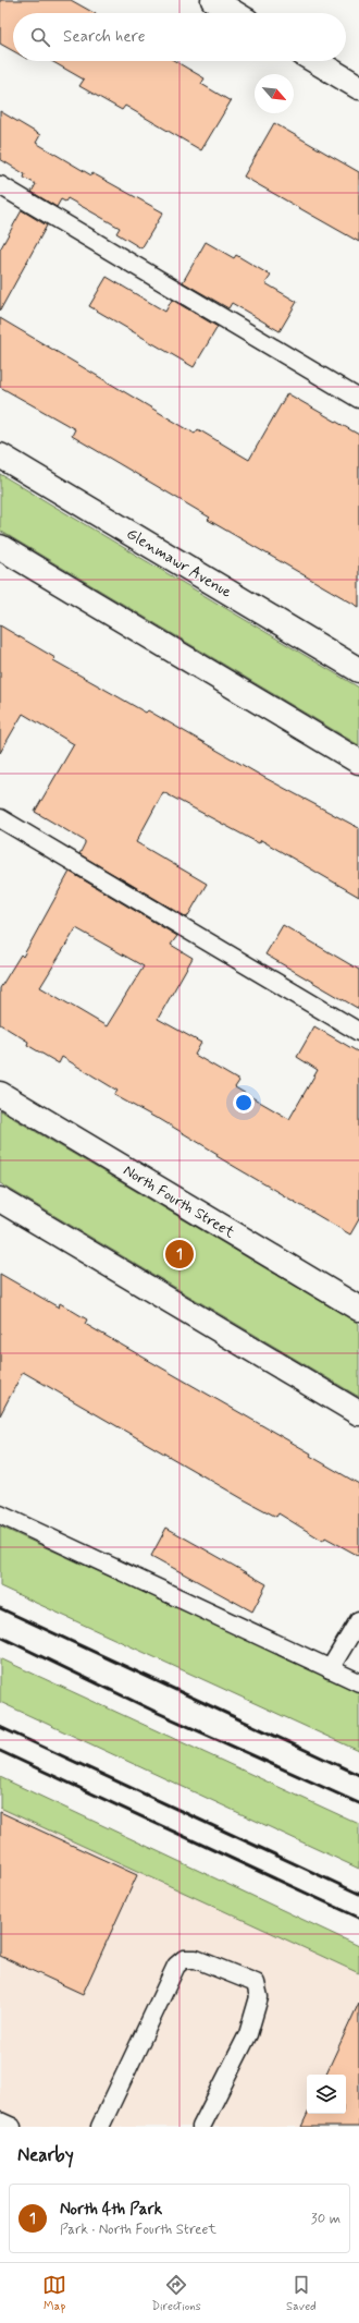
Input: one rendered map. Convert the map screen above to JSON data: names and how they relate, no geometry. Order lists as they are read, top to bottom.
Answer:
{
  "streets": {
    "street": ["Glenmawr Avenue", "North Fourth Street"]
  },
  "north": "bottom right",
  "page": {
    "search": "Search here",
    "pins": "1",
    "heading": "Nearby",
    "list": [
      {
        "mark": "1",
        "name": "North 4th Park",
        "note": "Park · North Fourth Street",
        "value": "30 m"
      }
    ],
    "nav": ["Map", "Directions", "Saved"]
  }
}
